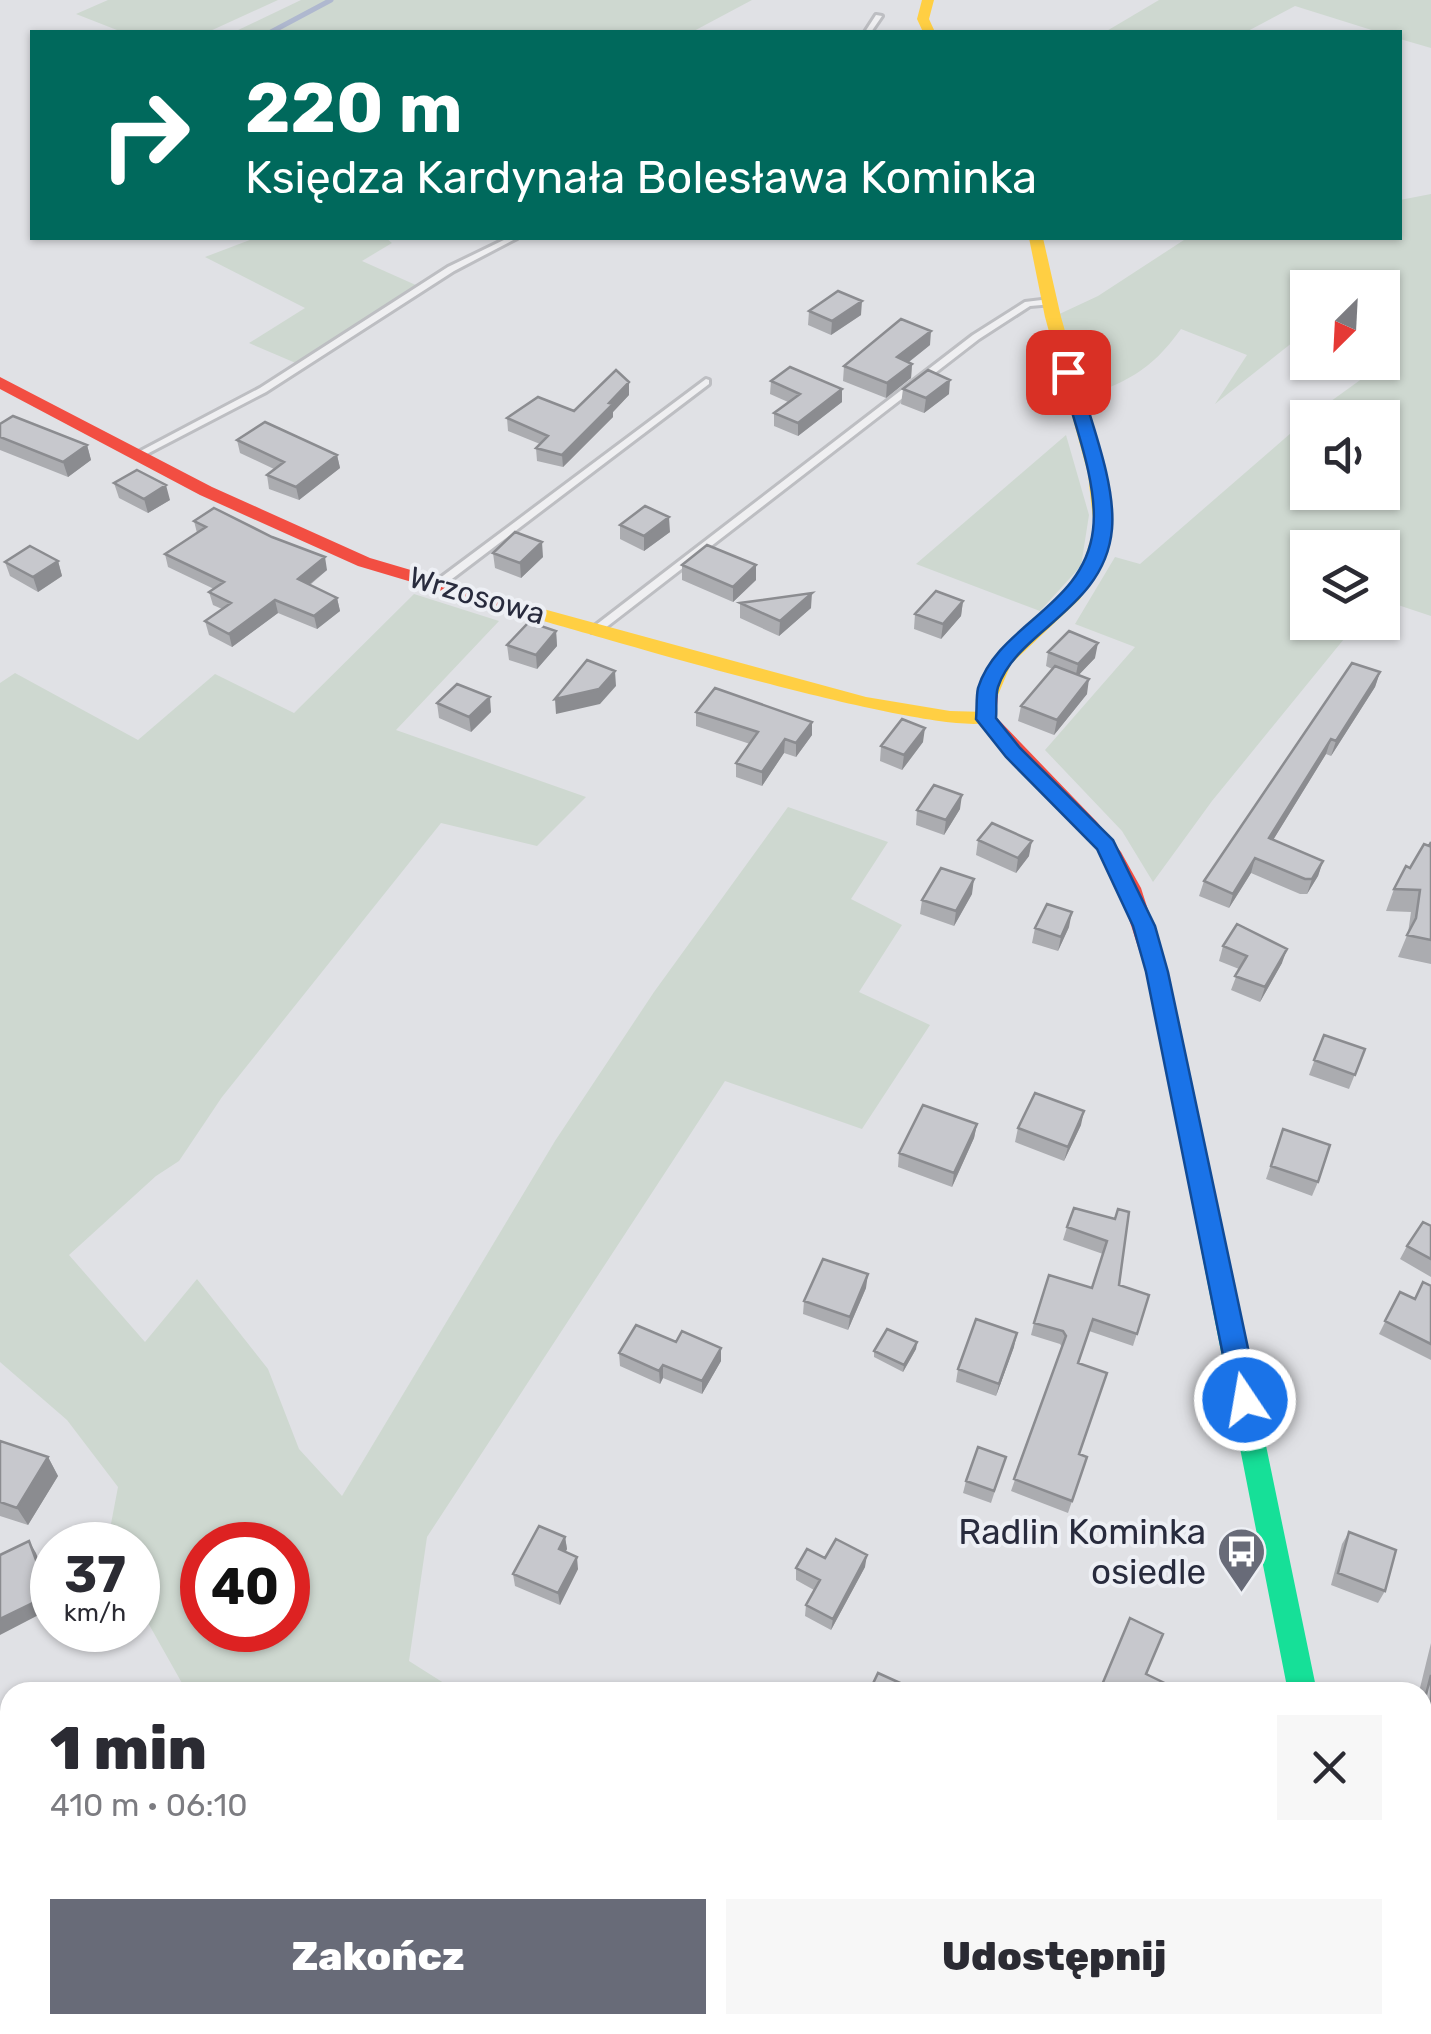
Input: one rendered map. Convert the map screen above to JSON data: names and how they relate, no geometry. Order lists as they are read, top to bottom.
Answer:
{
  "streets": {
    "street": ["Wrzosowa"]
  },
  "places": {
    "bus stop": ["Radlin Kominka osiedle"]
  },
  "north": "bottom left",
  "page": {
    "turn": ["220 m", "Księdza Kardynała Bolesława Kominka"],
    "speed": "37 km/h",
    "limit": "40",
    "heading": ["1 min", "410 m · 06:10"],
    "buttons": ["Zakończ", "Udostępnij"]
  }
}
